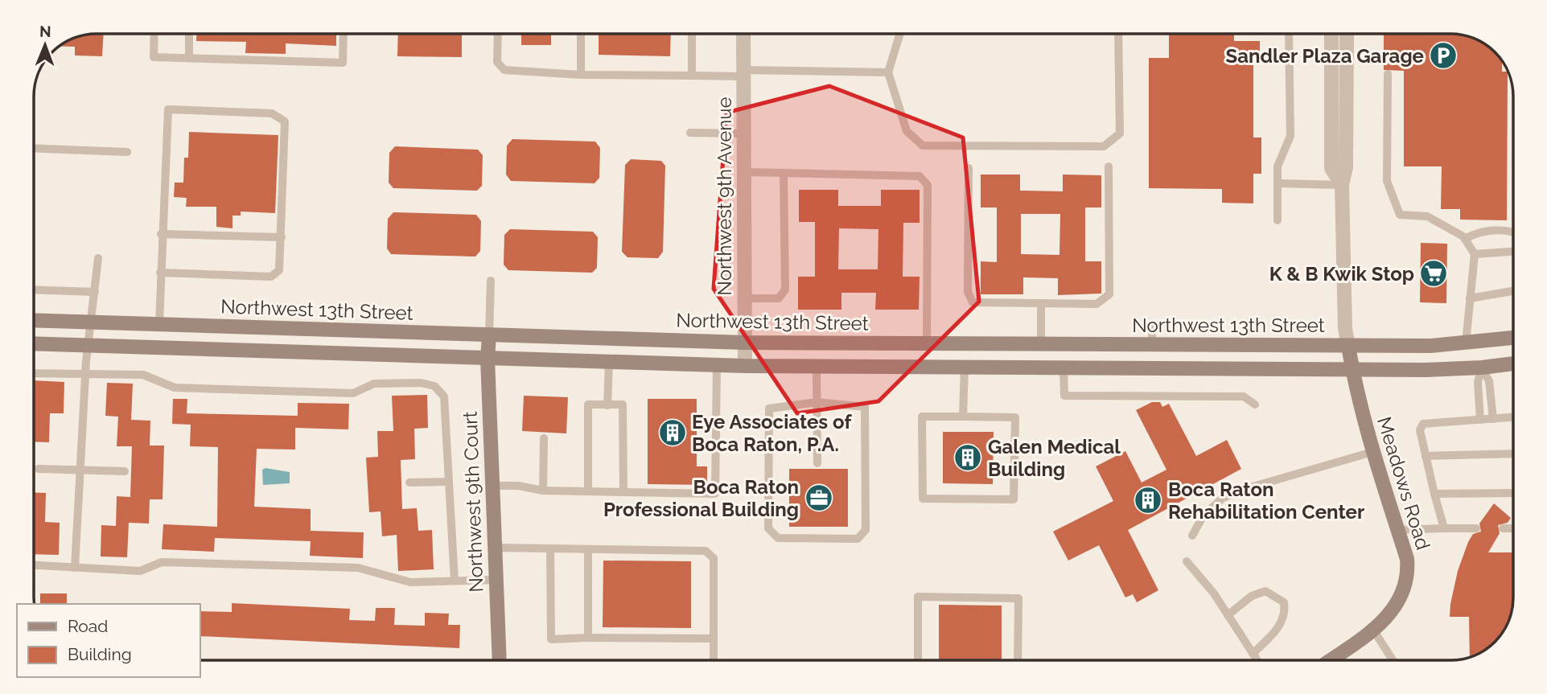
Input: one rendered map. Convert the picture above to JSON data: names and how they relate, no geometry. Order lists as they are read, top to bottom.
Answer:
{
  "streets": {
    "street": [
      "Northwest 9th Avenue",
      "Northwest 13th Street",
      "Meadows Road",
      "Northwest 9th Court"
    ]
  },
  "crossings": [
    ["Northwest 9th Avenue", "Northwest 13th Street"],
    ["Northwest 13th Street", "Meadows Road"],
    ["Northwest 13th Street", "Northwest 9th Court"]
  ],
  "places": {
    "parking": ["Sandler Plaza Garage"],
    "supermarket": ["K & B Kwik Stop"],
    "building": ["Eye Associates of Boca Raton, P.A.", "Galen Medical Building", "Boca Raton Rehabilitation Center"],
    "office": ["Boca Raton Professional Building"]
  },
  "legend": ["Road", "Building"],
  "north": "top"
}
